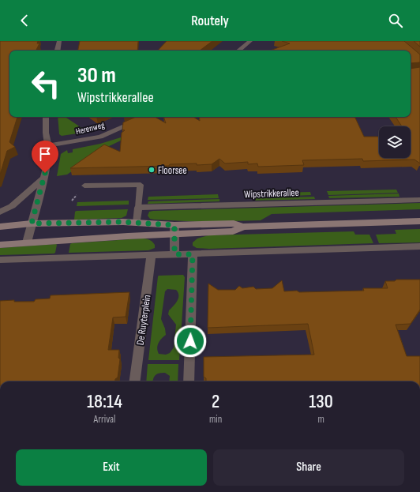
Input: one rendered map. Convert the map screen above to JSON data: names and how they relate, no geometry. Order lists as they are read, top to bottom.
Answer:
{
  "streets": {
    "street": ["Herenweg", "Wipstrikkerallee", "De Ruyterplein"]
  },
  "places": ["Floorsee"],
  "page": {
    "header": "Routely",
    "turn": ["30 m", "Wipstrikkerallee"],
    "eta": [
      "18:14",
      "Arrival",
      "2",
      "min",
      "130",
      "m"
    ],
    "buttons": ["Exit", "Share"]
  }
}
